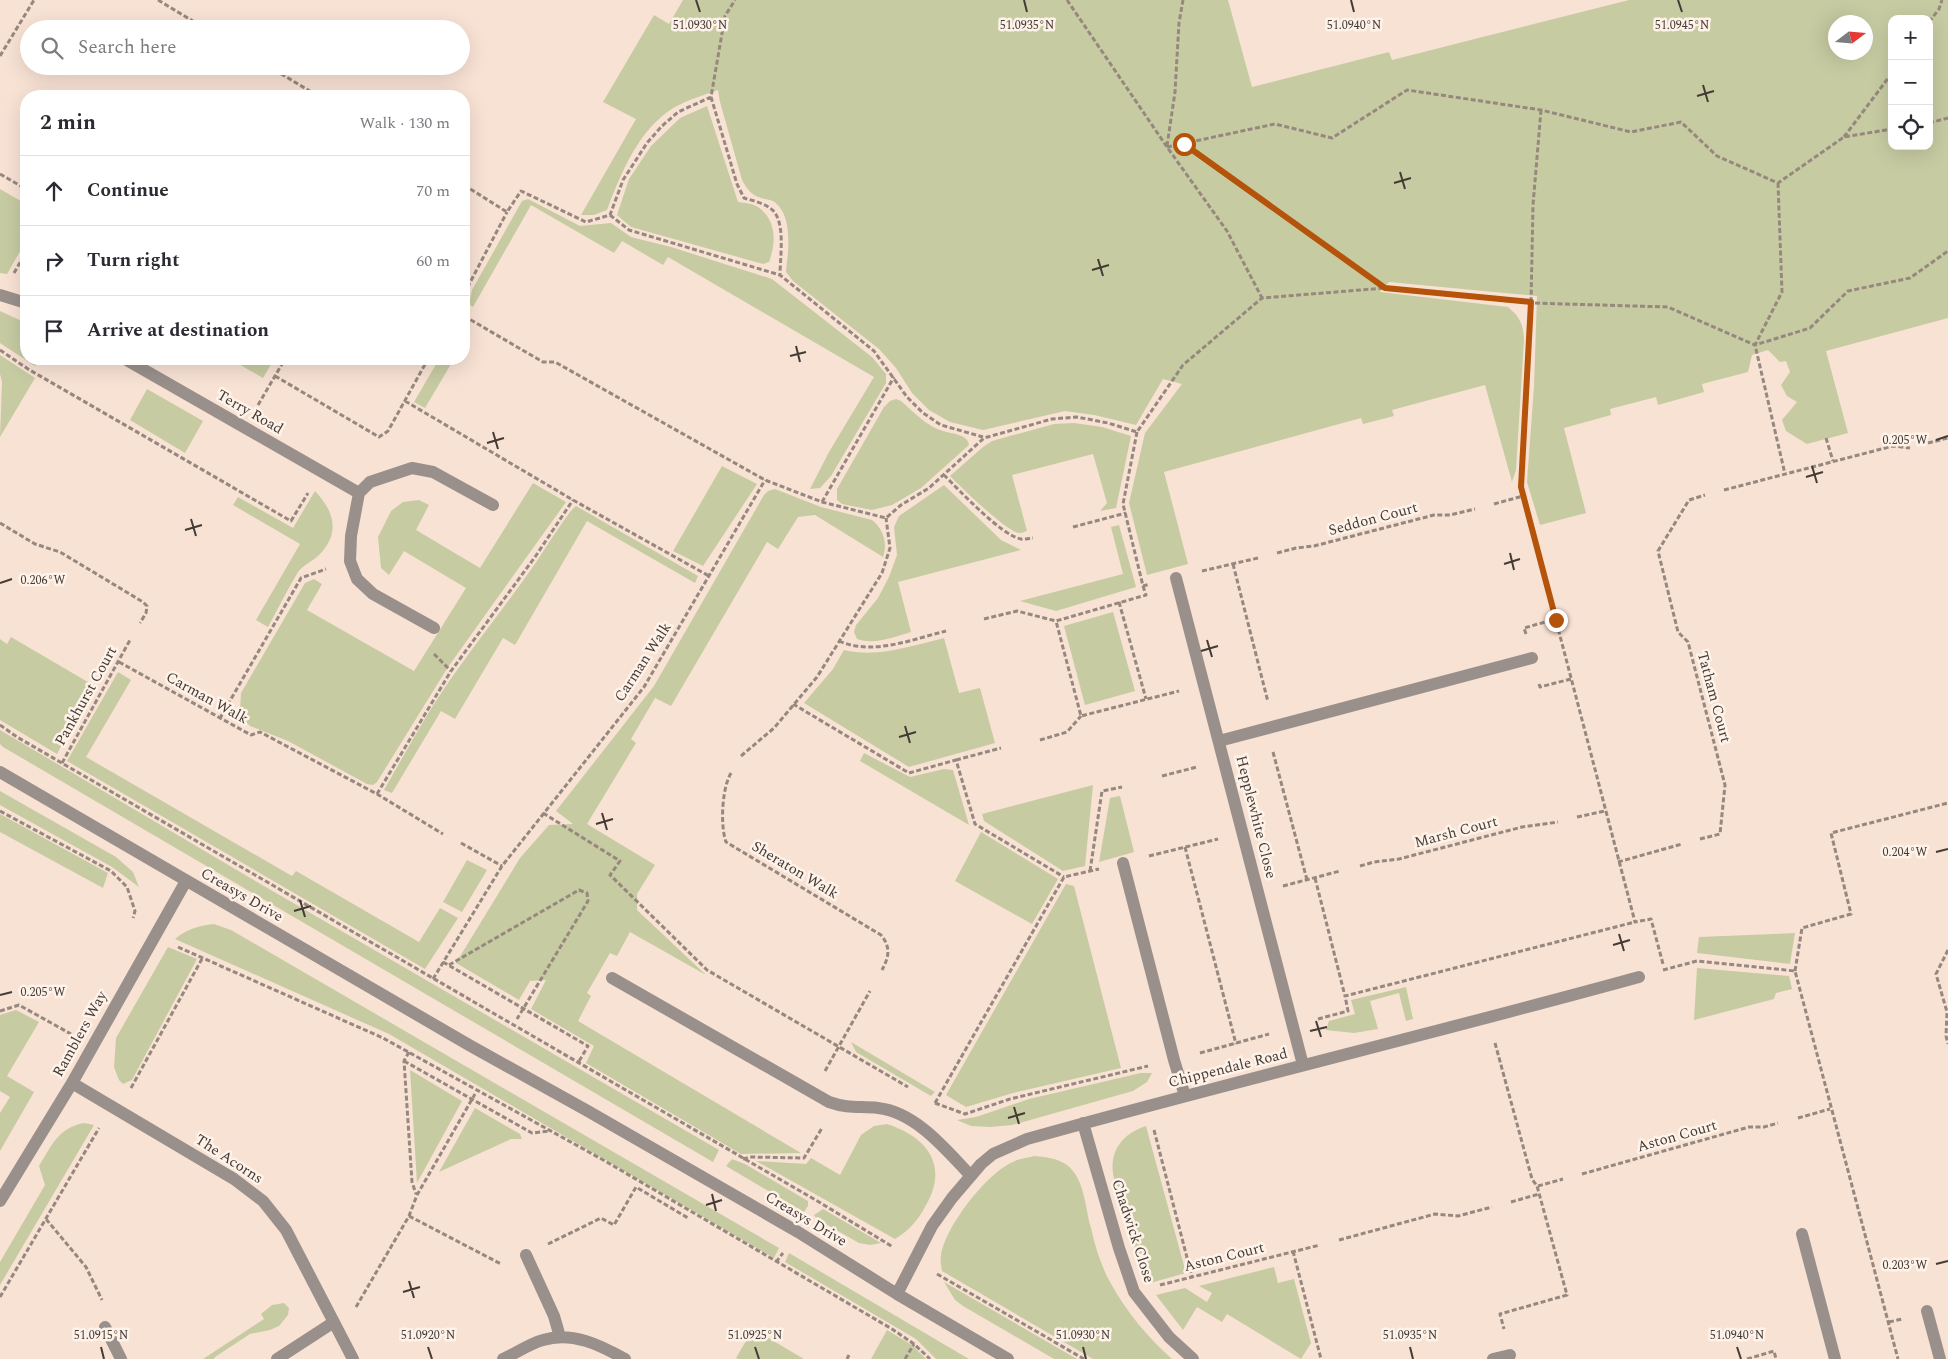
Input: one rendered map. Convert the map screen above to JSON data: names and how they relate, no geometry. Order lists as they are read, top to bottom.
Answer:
{
  "streets": {
    "street": [
      "Terry Road",
      "Hepplewhite Close",
      "Creasys Drive",
      "Ramblers Way",
      "Chippendale Road",
      "The Acorns",
      "Chadwick Close"
    ],
    "path": [
      "Seddon Court",
      "Carman Walk",
      "Pankhurst Court",
      "Tatham Court",
      "Marsh Court",
      "Sheraton Walk",
      "Aston Court"
    ]
  },
  "crossings": [
    ["Carman Walk", "Pankhurst Court"],
    ["Hepplewhite Close", "Chippendale Road"],
    ["Creasys Drive", "Ramblers Way"],
    ["Creasys Drive", "Chippendale Road"],
    ["Ramblers Way", "The Acorns"],
    ["Chippendale Road", "Chadwick Close"],
    ["Aston Court", "Chadwick Close"]
  ],
  "north": "right",
  "page": {
    "map_buttons": ["+", "−"],
    "search": "Search here",
    "heading": ["2 min", "Walk · 130 m"],
    "list": [
      ["Continue", "70 m"],
      ["Turn right", "60 m"],
      "Arrive at destination"
    ]
  },
  "coordinates": [
    "51.0930°N",
    "51.0935°N",
    "51.0940°N",
    "51.0945°N",
    "0.205°W",
    "0.206°W",
    "0.204°W",
    "0.203°W",
    "51.0915°N",
    "51.0920°N",
    "51.0925°N"
  ]
}
